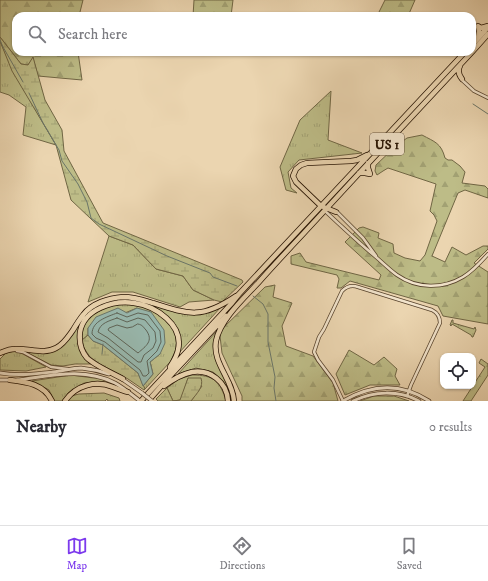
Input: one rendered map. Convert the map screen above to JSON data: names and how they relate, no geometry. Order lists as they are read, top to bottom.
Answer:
{
  "streets": {
    "highway": ["US 1"]
  },
  "page": {
    "search": "Search here",
    "heading": ["Nearby", "0 results"],
    "nav": ["Map", "Directions", "Saved"]
  }
}
